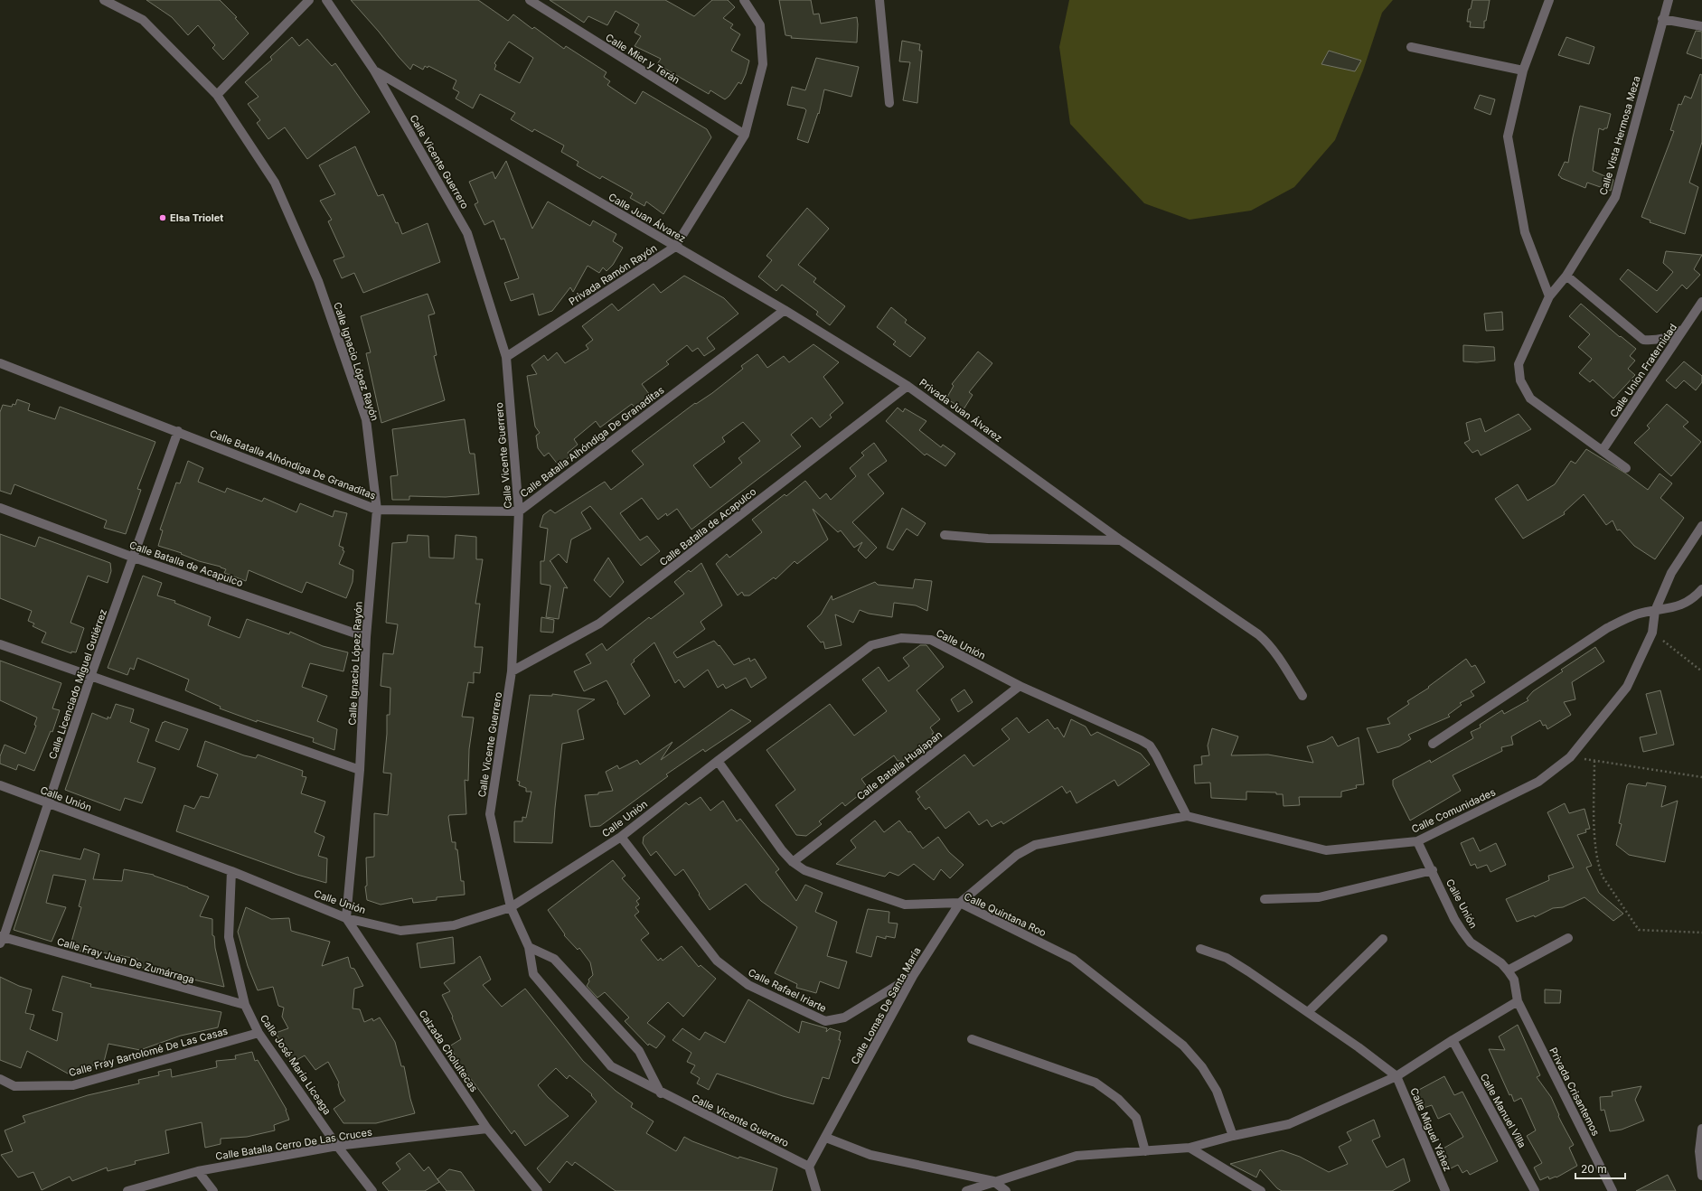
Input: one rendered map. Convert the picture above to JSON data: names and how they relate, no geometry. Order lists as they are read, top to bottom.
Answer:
{
  "streets": {
    "street": [
      "Calle Mier y Terán",
      "Calle Vista Hermosa Meza",
      "Calle Vicente Guerrero",
      "Calle Juan Álvarez",
      "Privada Ramón Rayón",
      "Calle Ignacio López Rayón",
      "Calle Union Fraternidad",
      "Privada Juan Álvarez",
      "Calle Batalla Alhóndiga De Granaditas",
      "Calle Batalla de Acapulco",
      "Calle Unión",
      "Calle Licenciado Miguel Gutiérrez",
      "Calle Batalla Huajapan",
      "Calle Comunidades",
      "Calle Quintana Roo",
      "Calle Fray Juan De Zumárraga",
      "Calle Rafael Iriarte",
      "Calle Lomas De Santa María",
      "Calzada Cholultecas",
      "Calle Fray Bartolomé De Las Casas",
      "Calle José María Liceaga",
      "Privada Crisantemos",
      "Calle Manuel Villa",
      "Calle Miguel Yáñez",
      "Calle Batalla Cerro De Las Cruces"
    ]
  },
  "crossings": [
    ["Calle Mier y Terán", "Privada Ramón Rayón"],
    ["Calle Vista Hermosa Meza", "Calle Union Fraternidad"],
    ["Calle Vicente Guerrero", "Calle Juan Álvarez"],
    ["Calle Vicente Guerrero", "Privada Ramón Rayón"],
    ["Calle Vicente Guerrero", "Calle Batalla Alhóndiga De Granaditas"],
    ["Calle Vicente Guerrero", "Calle Batalla de Acapulco"],
    ["Calle Vicente Guerrero", "Calle Unión"],
    ["Calle Vicente Guerrero", "Calle Lomas De Santa María"],
    ["Calle Juan Álvarez", "Privada Ramón Rayón"],
    ["Calle Juan Álvarez", "Privada Juan Álvarez"],
    ["Calle Juan Álvarez", "Calle Batalla Alhóndiga De Granaditas"],
    ["Calle Juan Álvarez", "Calle Batalla de Acapulco"],
    ["Calle Ignacio López Rayón", "Calle Batalla Alhóndiga De Granaditas"],
    ["Calle Ignacio López Rayón", "Calle Batalla de Acapulco"],
    ["Calle Ignacio López Rayón", "Calle Unión"],
    ["Calle Ignacio López Rayón", "Calzada Cholultecas"],
    ["Privada Juan Álvarez", "Calle Batalla de Acapulco"],
    ["Calle Batalla Alhóndiga De Granaditas", "Calle Licenciado Miguel Gutiérrez"],
    ["Calle Batalla de Acapulco", "Calle Licenciado Miguel Gutiérrez"],
    ["Calle Unión", "Calle Licenciado Miguel Gutiérrez"],
    ["Calle Unión", "Calle Batalla Huajapan"],
    ["Calle Unión", "Calle Comunidades"],
    ["Calle Unión", "Calle Quintana Roo"],
    ["Calle Unión", "Calle Rafael Iriarte"],
    ["Calle Unión", "Calle Lomas De Santa María"],
    ["Calle Unión", "Calzada Cholultecas"],
    ["Calle Unión", "Calle José María Liceaga"],
    ["Calle Unión", "Privada Crisantemos"],
    ["Calle Licenciado Miguel Gutiérrez", "Calle Fray Juan De Zumárraga"],
    ["Calle Batalla Huajapan", "Calle Quintana Roo"],
    ["Calle Comunidades", "Calle Lomas De Santa María"],
    ["Calle Quintana Roo", "Calle Lomas De Santa María"],
    ["Calle Fray Juan De Zumárraga", "Calle José María Liceaga"],
    ["Calle Rafael Iriarte", "Calle Lomas De Santa María"],
    ["Calzada Cholultecas", "Calle Batalla Cerro De Las Cruces"],
    ["Calle Fray Bartolomé De Las Casas", "Calle José María Liceaga"],
    ["Calle José María Liceaga", "Calle Batalla Cerro De Las Cruces"]
  ],
  "places": ["Elsa Triolet"],
  "scale_bar": "20 m"
}
